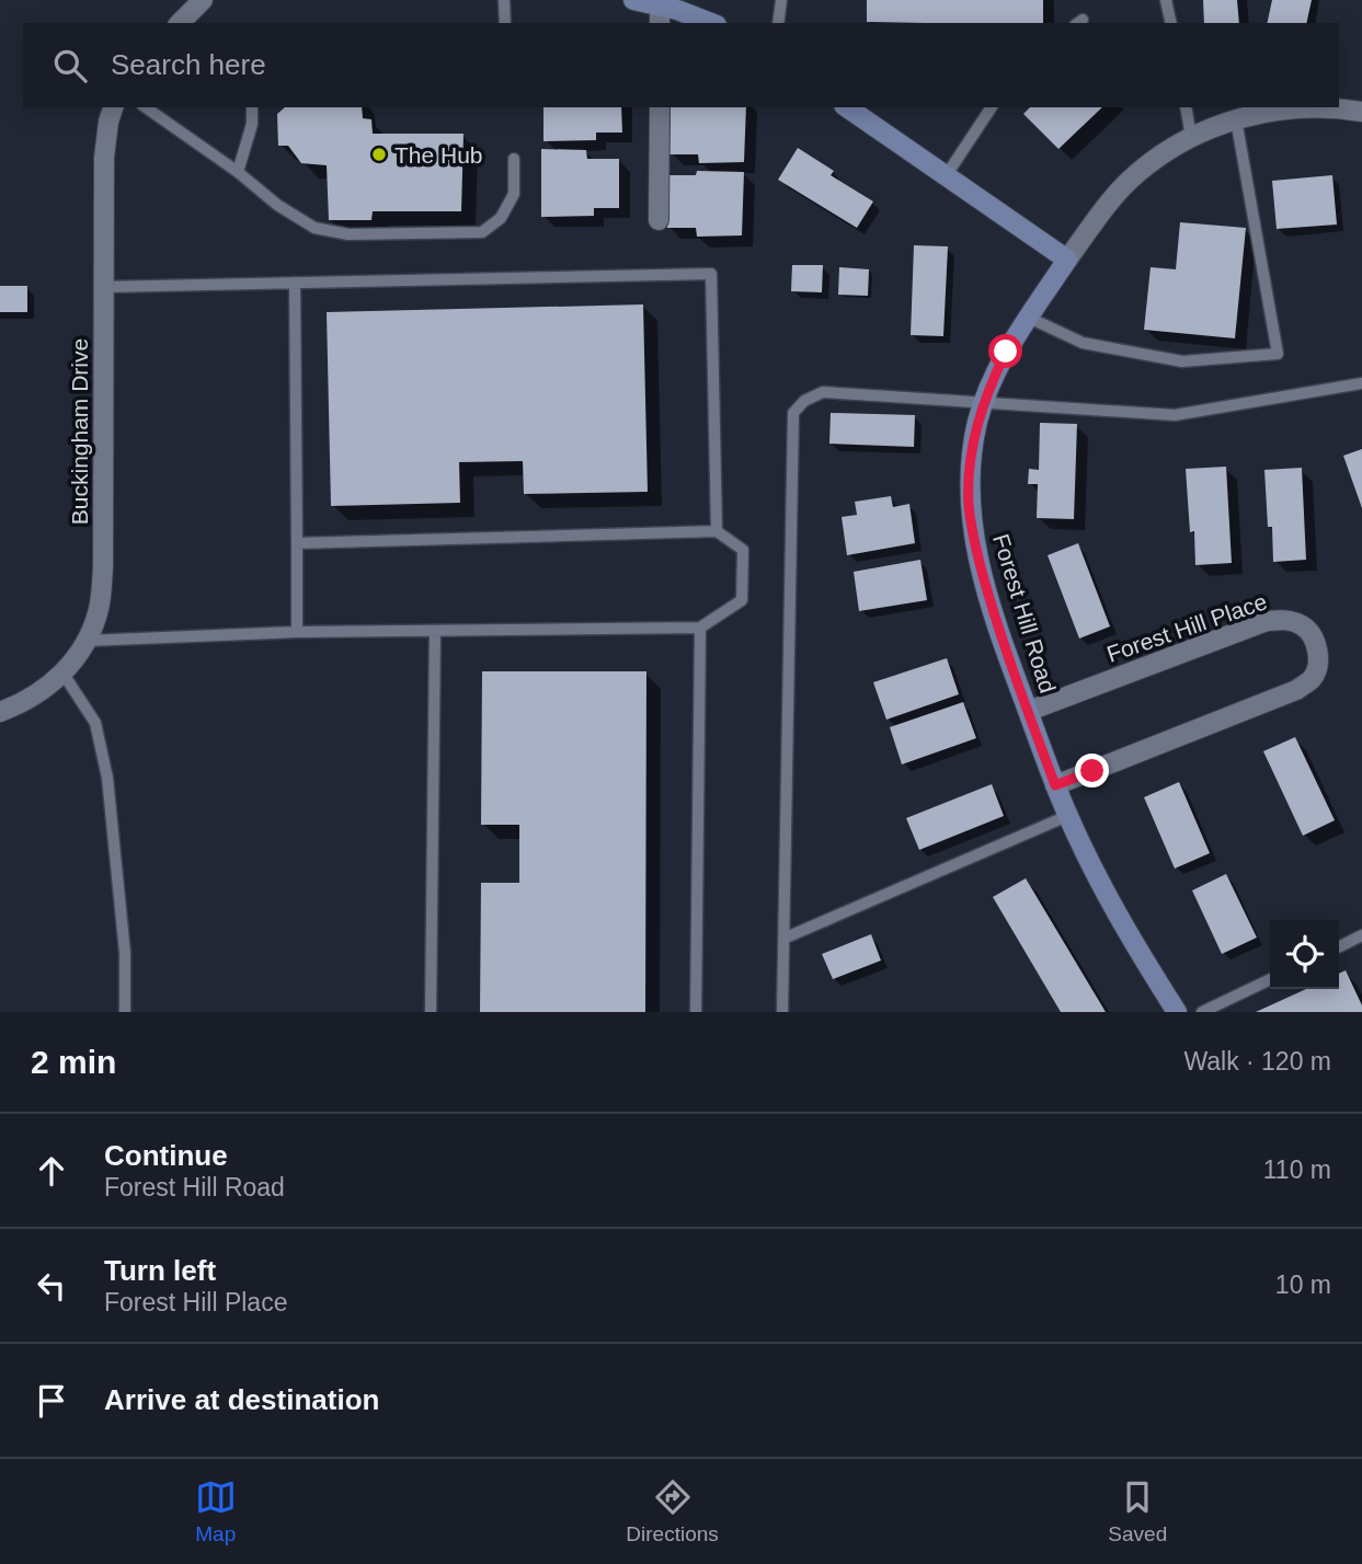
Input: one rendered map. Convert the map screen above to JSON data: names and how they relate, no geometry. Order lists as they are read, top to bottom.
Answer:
{
  "streets": {
    "street": ["Buckingham Drive", "Forest Hill Road", "Forest Hill Place"]
  },
  "crossings": [
    ["Forest Hill Road", "Forest Hill Place"]
  ],
  "places": ["The Hub"],
  "page": {
    "search": "Search here",
    "heading": ["2 min", "Walk · 120 m"],
    "list": [
      ["Continue", "Forest Hill Road", "110 m"],
      ["Turn left", "Forest Hill Place", "10 m"],
      "Arrive at destination"
    ],
    "nav": ["Map", "Directions", "Saved"]
  }
}
